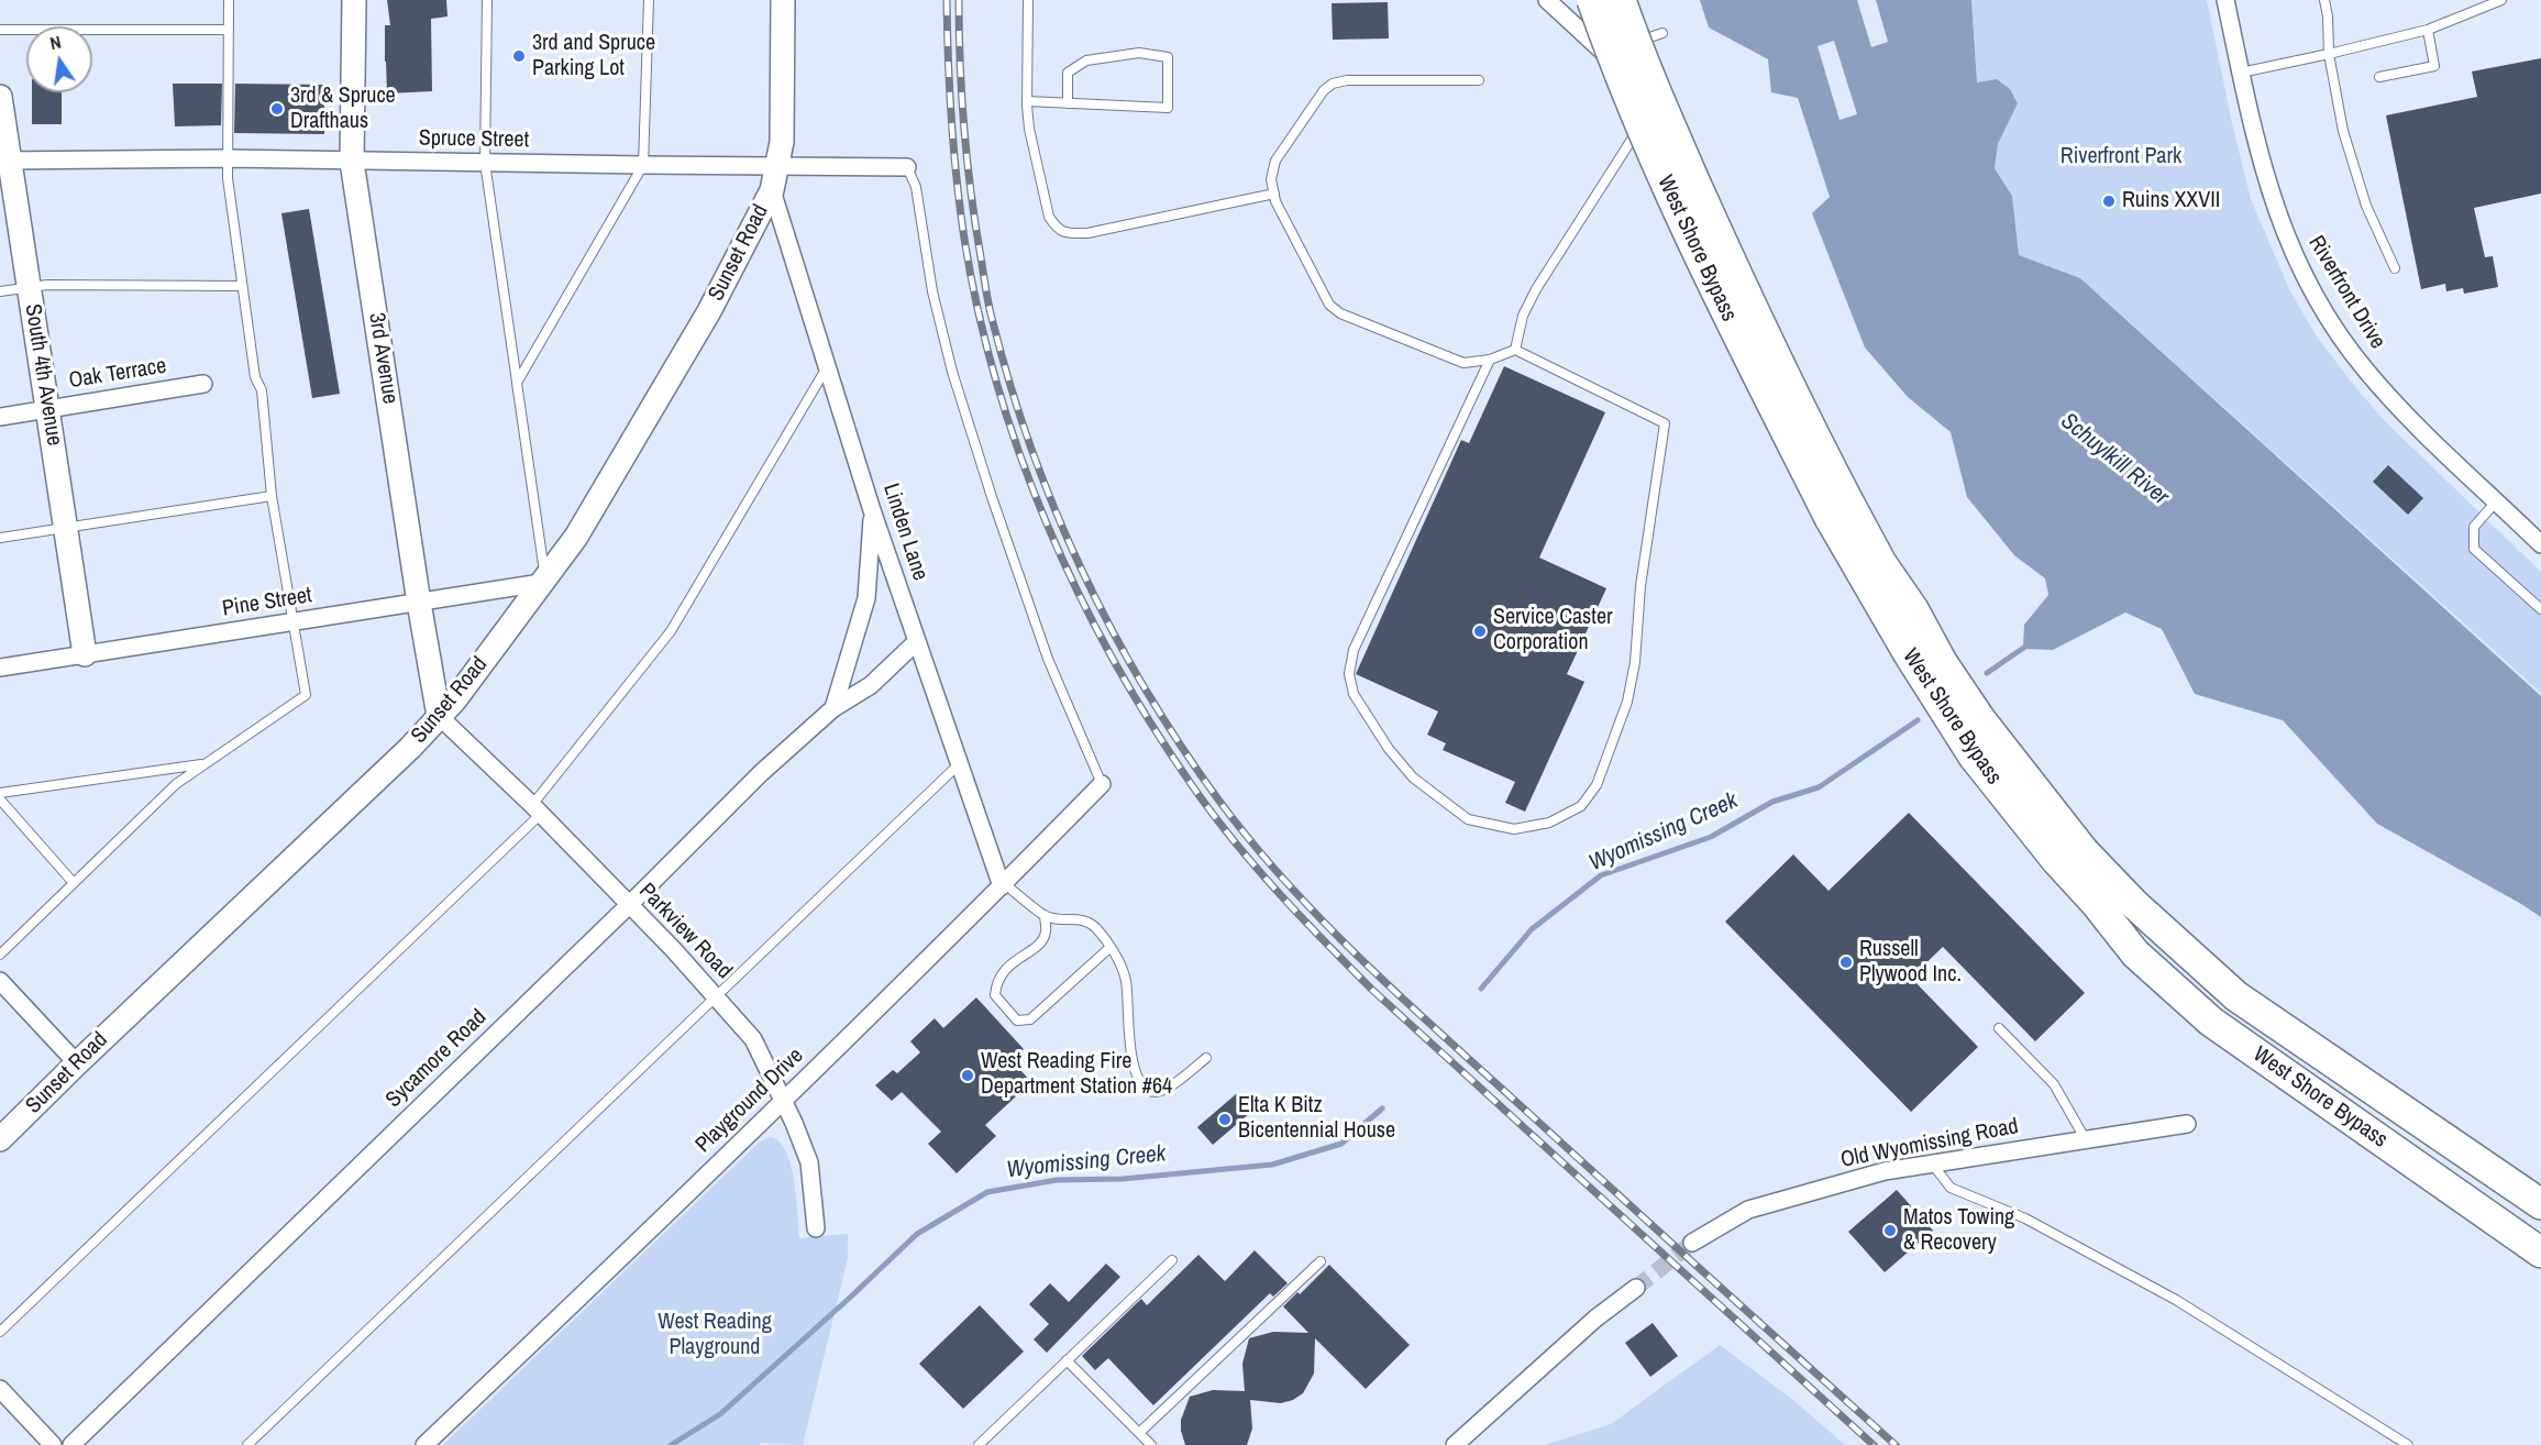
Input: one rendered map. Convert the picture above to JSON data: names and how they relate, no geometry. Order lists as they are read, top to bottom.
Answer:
{
  "streets": {
    "highway": ["West Shore Bypass"],
    "street": [
      "Spruce Street",
      "Sunset Road",
      "Riverfront Drive",
      "3rd Avenue",
      "Oak Terrace",
      "South 4th Avenue",
      "Linden Lane",
      "Pine Street",
      "Parkview Road",
      "Sycamore Road",
      "Playground Drive",
      "Old Wyomissing Road"
    ]
  },
  "crossings": [
    ["Spruce Street", "Sunset Road"],
    ["Spruce Street", "3rd Avenue"],
    ["Spruce Street", "South 4th Avenue"],
    ["Sunset Road", "3rd Avenue"],
    ["Sunset Road", "Linden Lane"],
    ["Sunset Road", "Pine Street"],
    ["Sunset Road", "Parkview Road"],
    ["3rd Avenue", "Pine Street"],
    ["3rd Avenue", "Parkview Road"],
    ["Oak Terrace", "South 4th Avenue"],
    ["South 4th Avenue", "Pine Street"],
    ["Linden Lane", "Sycamore Road"],
    ["Linden Lane", "Playground Drive"],
    ["Parkview Road", "Sycamore Road"],
    ["Parkview Road", "Playground Drive"]
  ],
  "water": ["Schuylkill River", "Wyomissing Creek"],
  "parks": ["Riverfront Park", "West Reading Playground"],
  "places": [
    "3rd and Spruce Parking Lot",
    "3rd & Spruce Drafthaus",
    "Ruins XXVII",
    "Service Caster Corporation",
    "Russell Plywood Inc.",
    "West Reading Fire Department Station #64",
    "Elta K Bitz Bicentennial House",
    "Matos Towing & Recovery"
  ],
  "north": "top"
}
